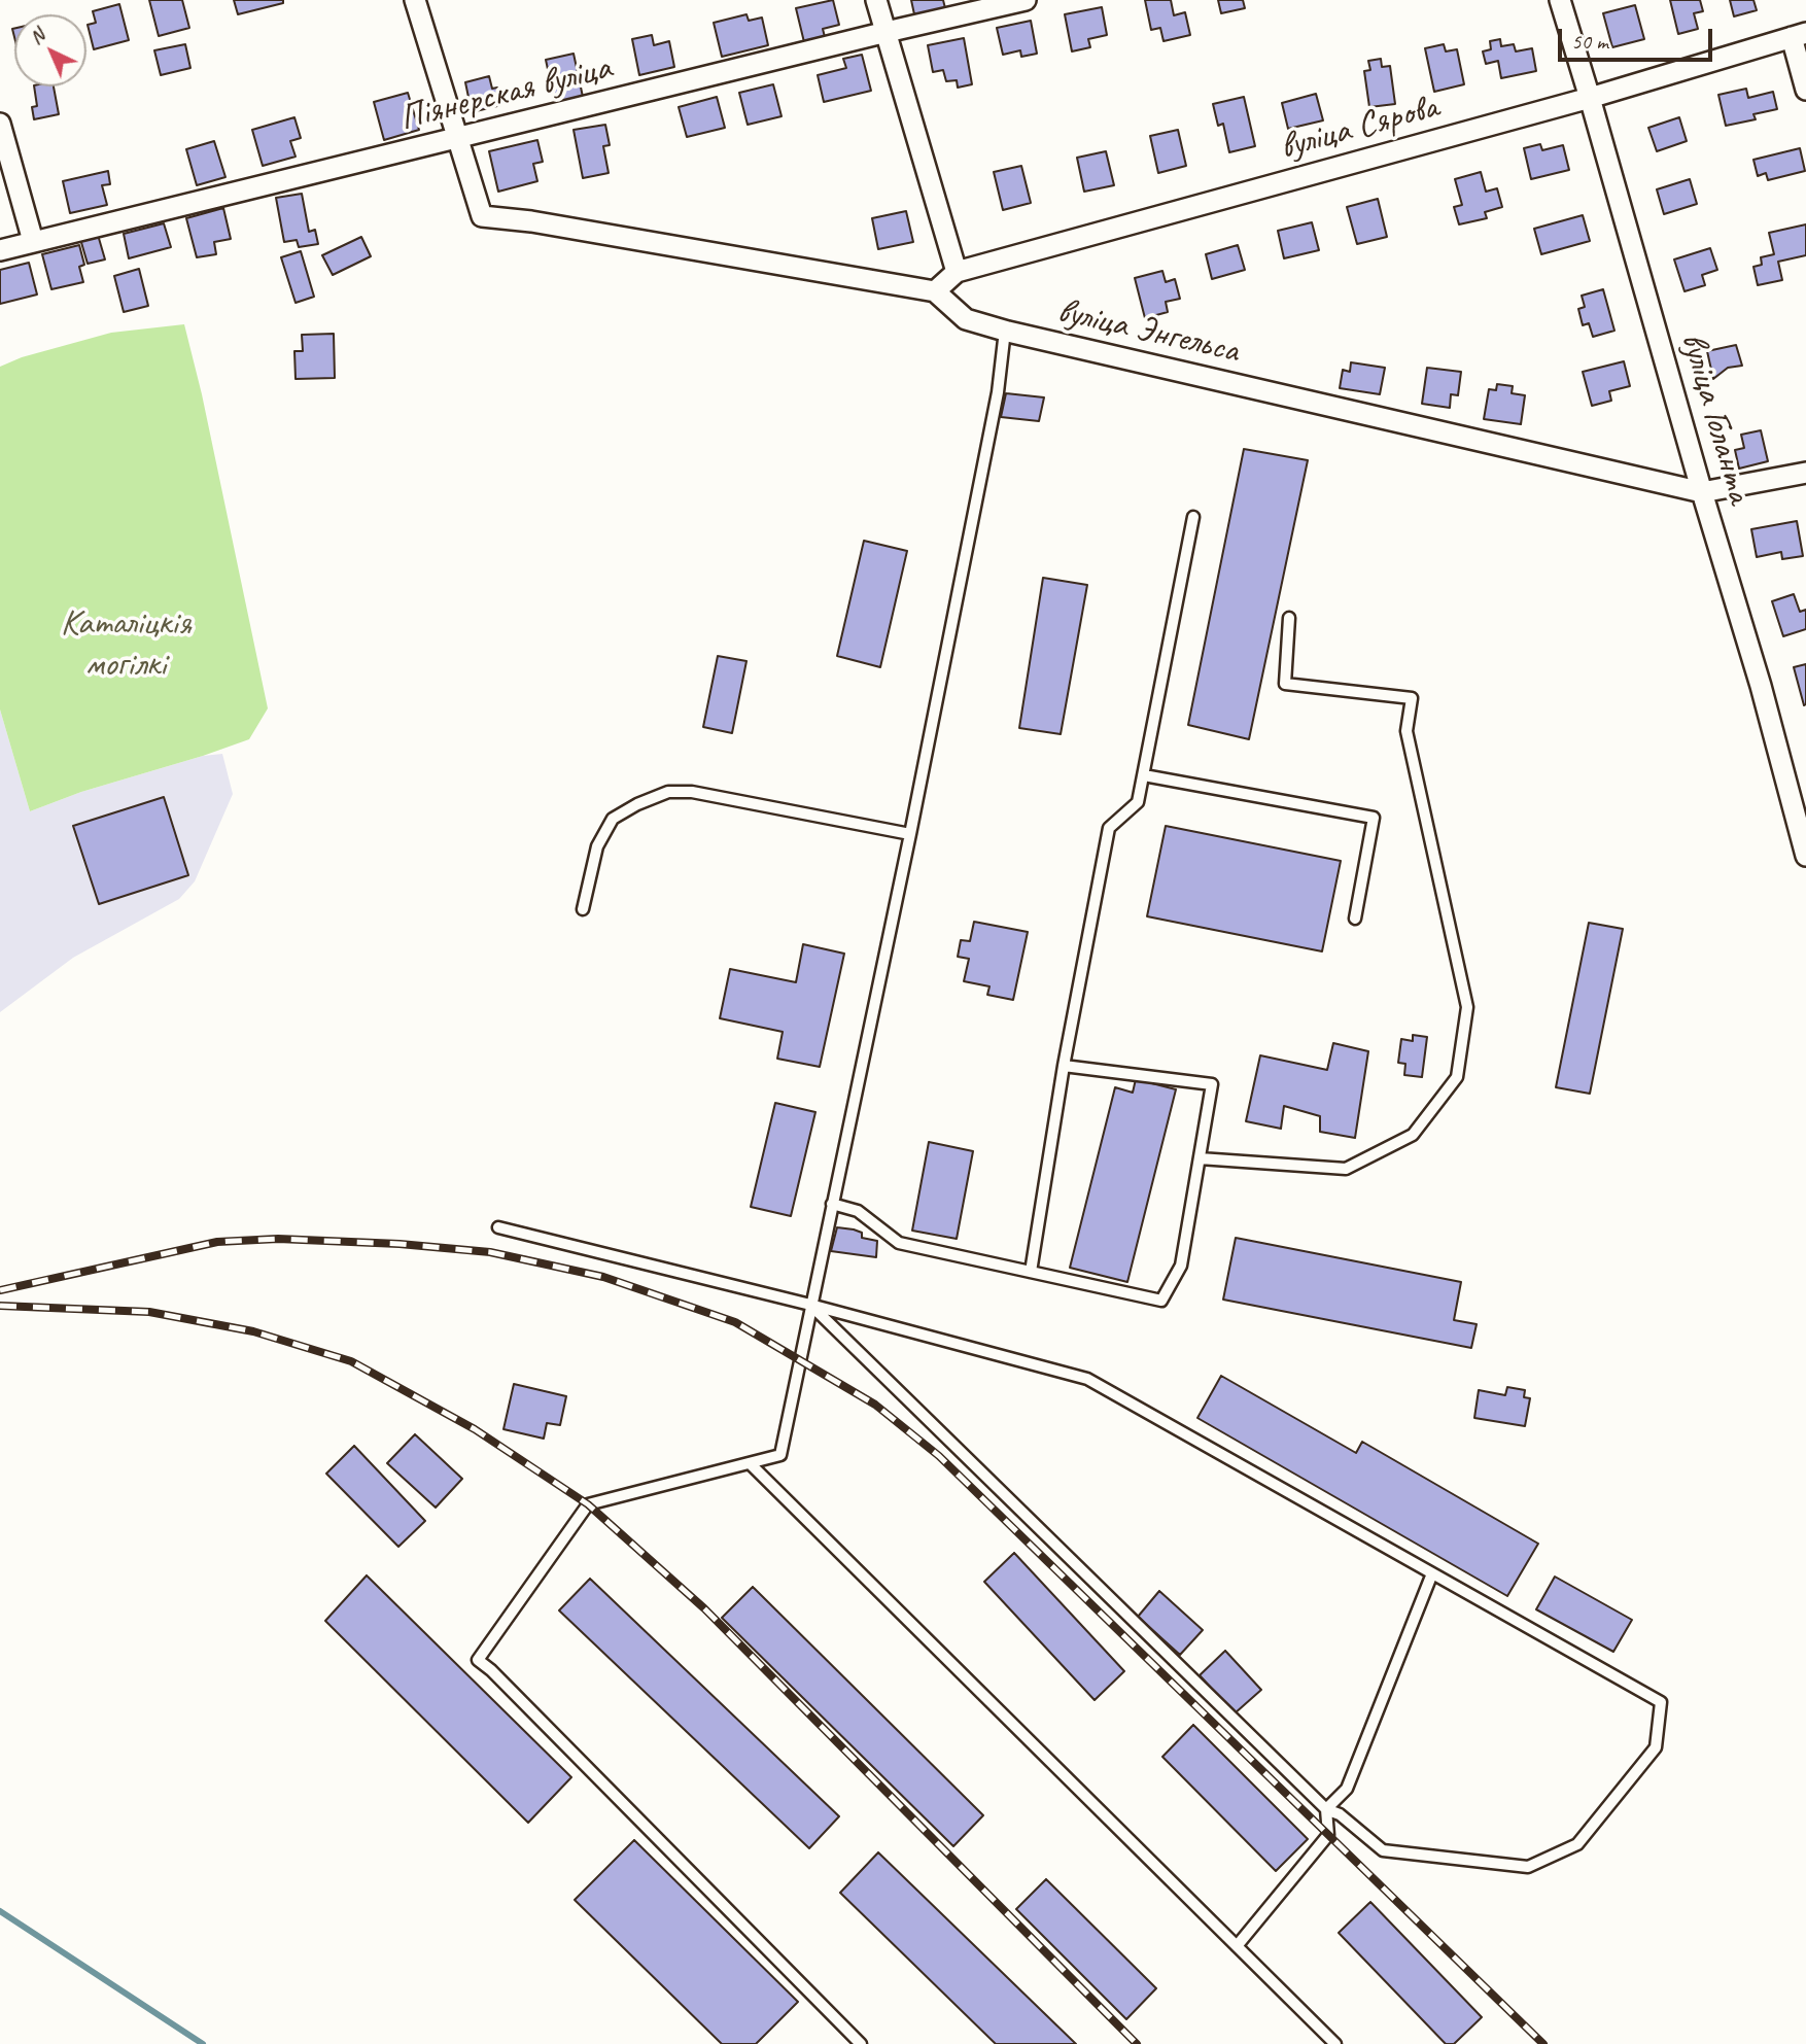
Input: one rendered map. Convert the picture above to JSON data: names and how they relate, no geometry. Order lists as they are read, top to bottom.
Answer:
{
  "streets": {
    "street": [
      "Піянерская вуліца",
      "вуліца Сярова",
      "вуліца Энгельса",
      "вуліца Голанта"
    ]
  },
  "crossings": [
    ["вуліца Сярова", "вуліца Энгельса"],
    ["вуліца Сярова", "вуліца Голанта"],
    ["вуліца Энгельса", "вуліца Голанта"]
  ],
  "parks": ["Каталіцкія могілкі"],
  "scale_bar": "50 m",
  "north": "top left"
}
